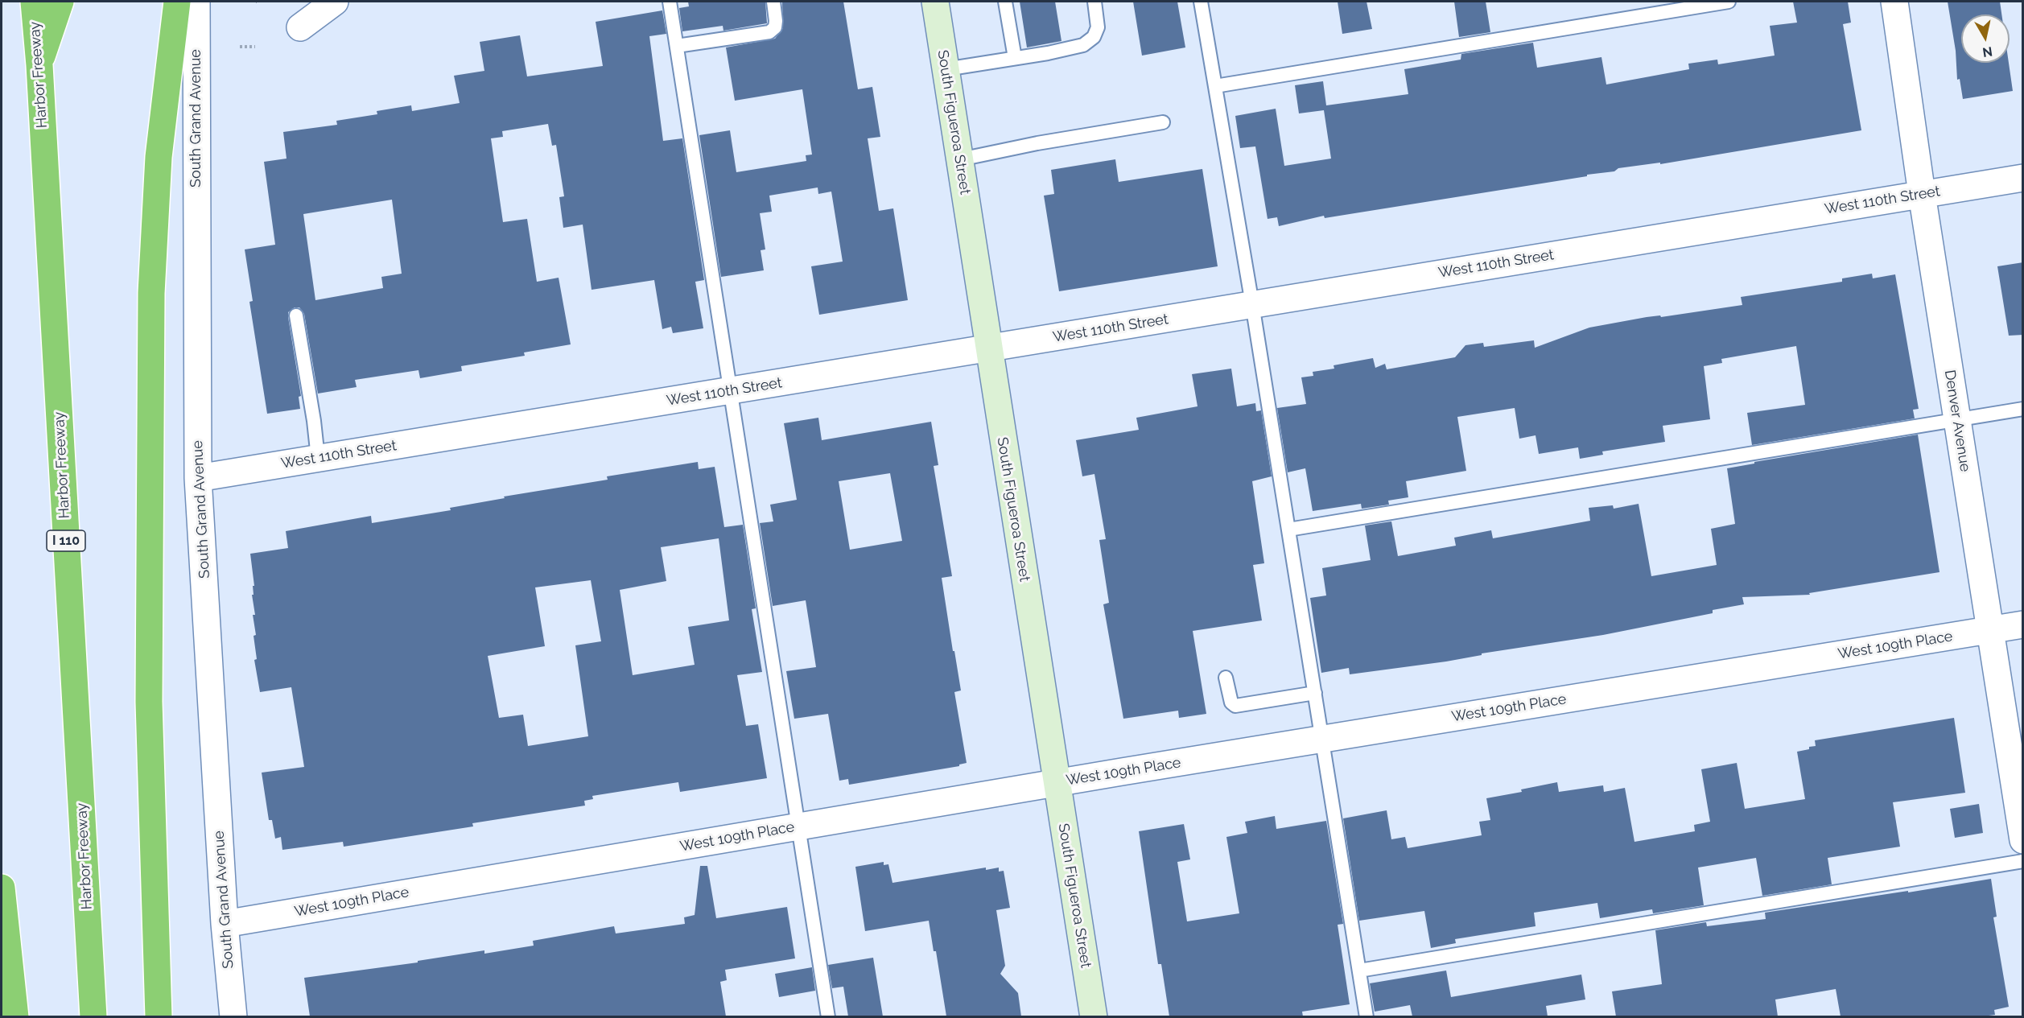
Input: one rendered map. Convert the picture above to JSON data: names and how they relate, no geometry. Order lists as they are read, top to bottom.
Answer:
{
  "streets": {
    "highway": ["Harbor Freeway", "I 110"],
    "main road": ["South Figueroa Street"],
    "street": [
      "South Grand Avenue",
      "West 110th Street",
      "Denver Avenue",
      "West 109th Place"
    ]
  },
  "crossings": [
    ["South Grand Avenue", "West 110th Street"],
    ["South Grand Avenue", "West 109th Place"],
    ["South Figueroa Street", "West 110th Street"],
    ["South Figueroa Street", "West 109th Place"],
    ["West 110th Street", "Denver Avenue"],
    ["Denver Avenue", "West 109th Place"]
  ],
  "north": "bottom"
}
